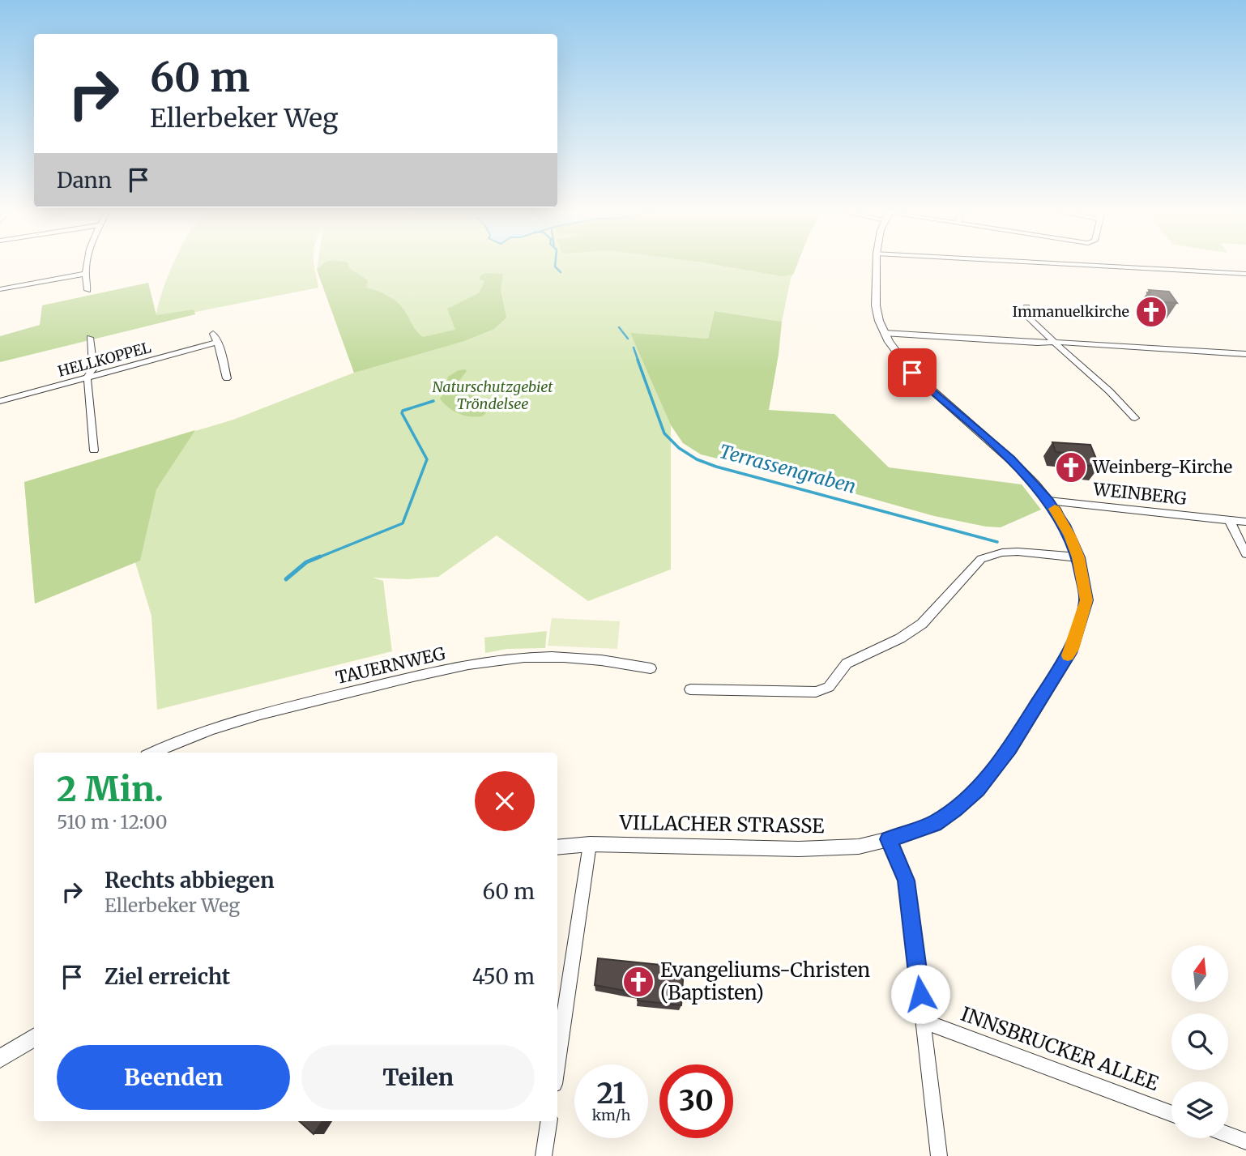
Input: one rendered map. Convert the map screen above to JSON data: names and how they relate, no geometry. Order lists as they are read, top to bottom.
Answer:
{
  "streets": {
    "street": [
      "HELLKOPPEL",
      "WEINBERG",
      "TAUERNWEG",
      "VILLACHER STRASSE",
      "INNSBRUCKER ALLEE"
    ]
  },
  "crossings": [
    ["WEINBERG", "VILLACHER STRASSE"]
  ],
  "water": ["Terrassengraben"],
  "parks": ["Naturschutzgebiet Tröndelsee"],
  "places": {
    "church": ["Immanuelkirche", "Weinberg-Kirche", "Evangeliums-Christen (Baptisten)"]
  },
  "north": "top",
  "page": {
    "turn": ["60 m", "Ellerbeker Weg"],
    "then": "Dann",
    "heading": ["2 Min.", "510 m · 12:00"],
    "list": [
      {
        "name": "Rechts abbiegen",
        "note": "Ellerbeker Weg",
        "value": "60 m"
      },
      {
        "name": "Ziel erreicht",
        "value": "450 m"
      }
    ],
    "buttons": ["Beenden", "Teilen"],
    "speed": "21 km/h",
    "limit": "30"
  }
}
